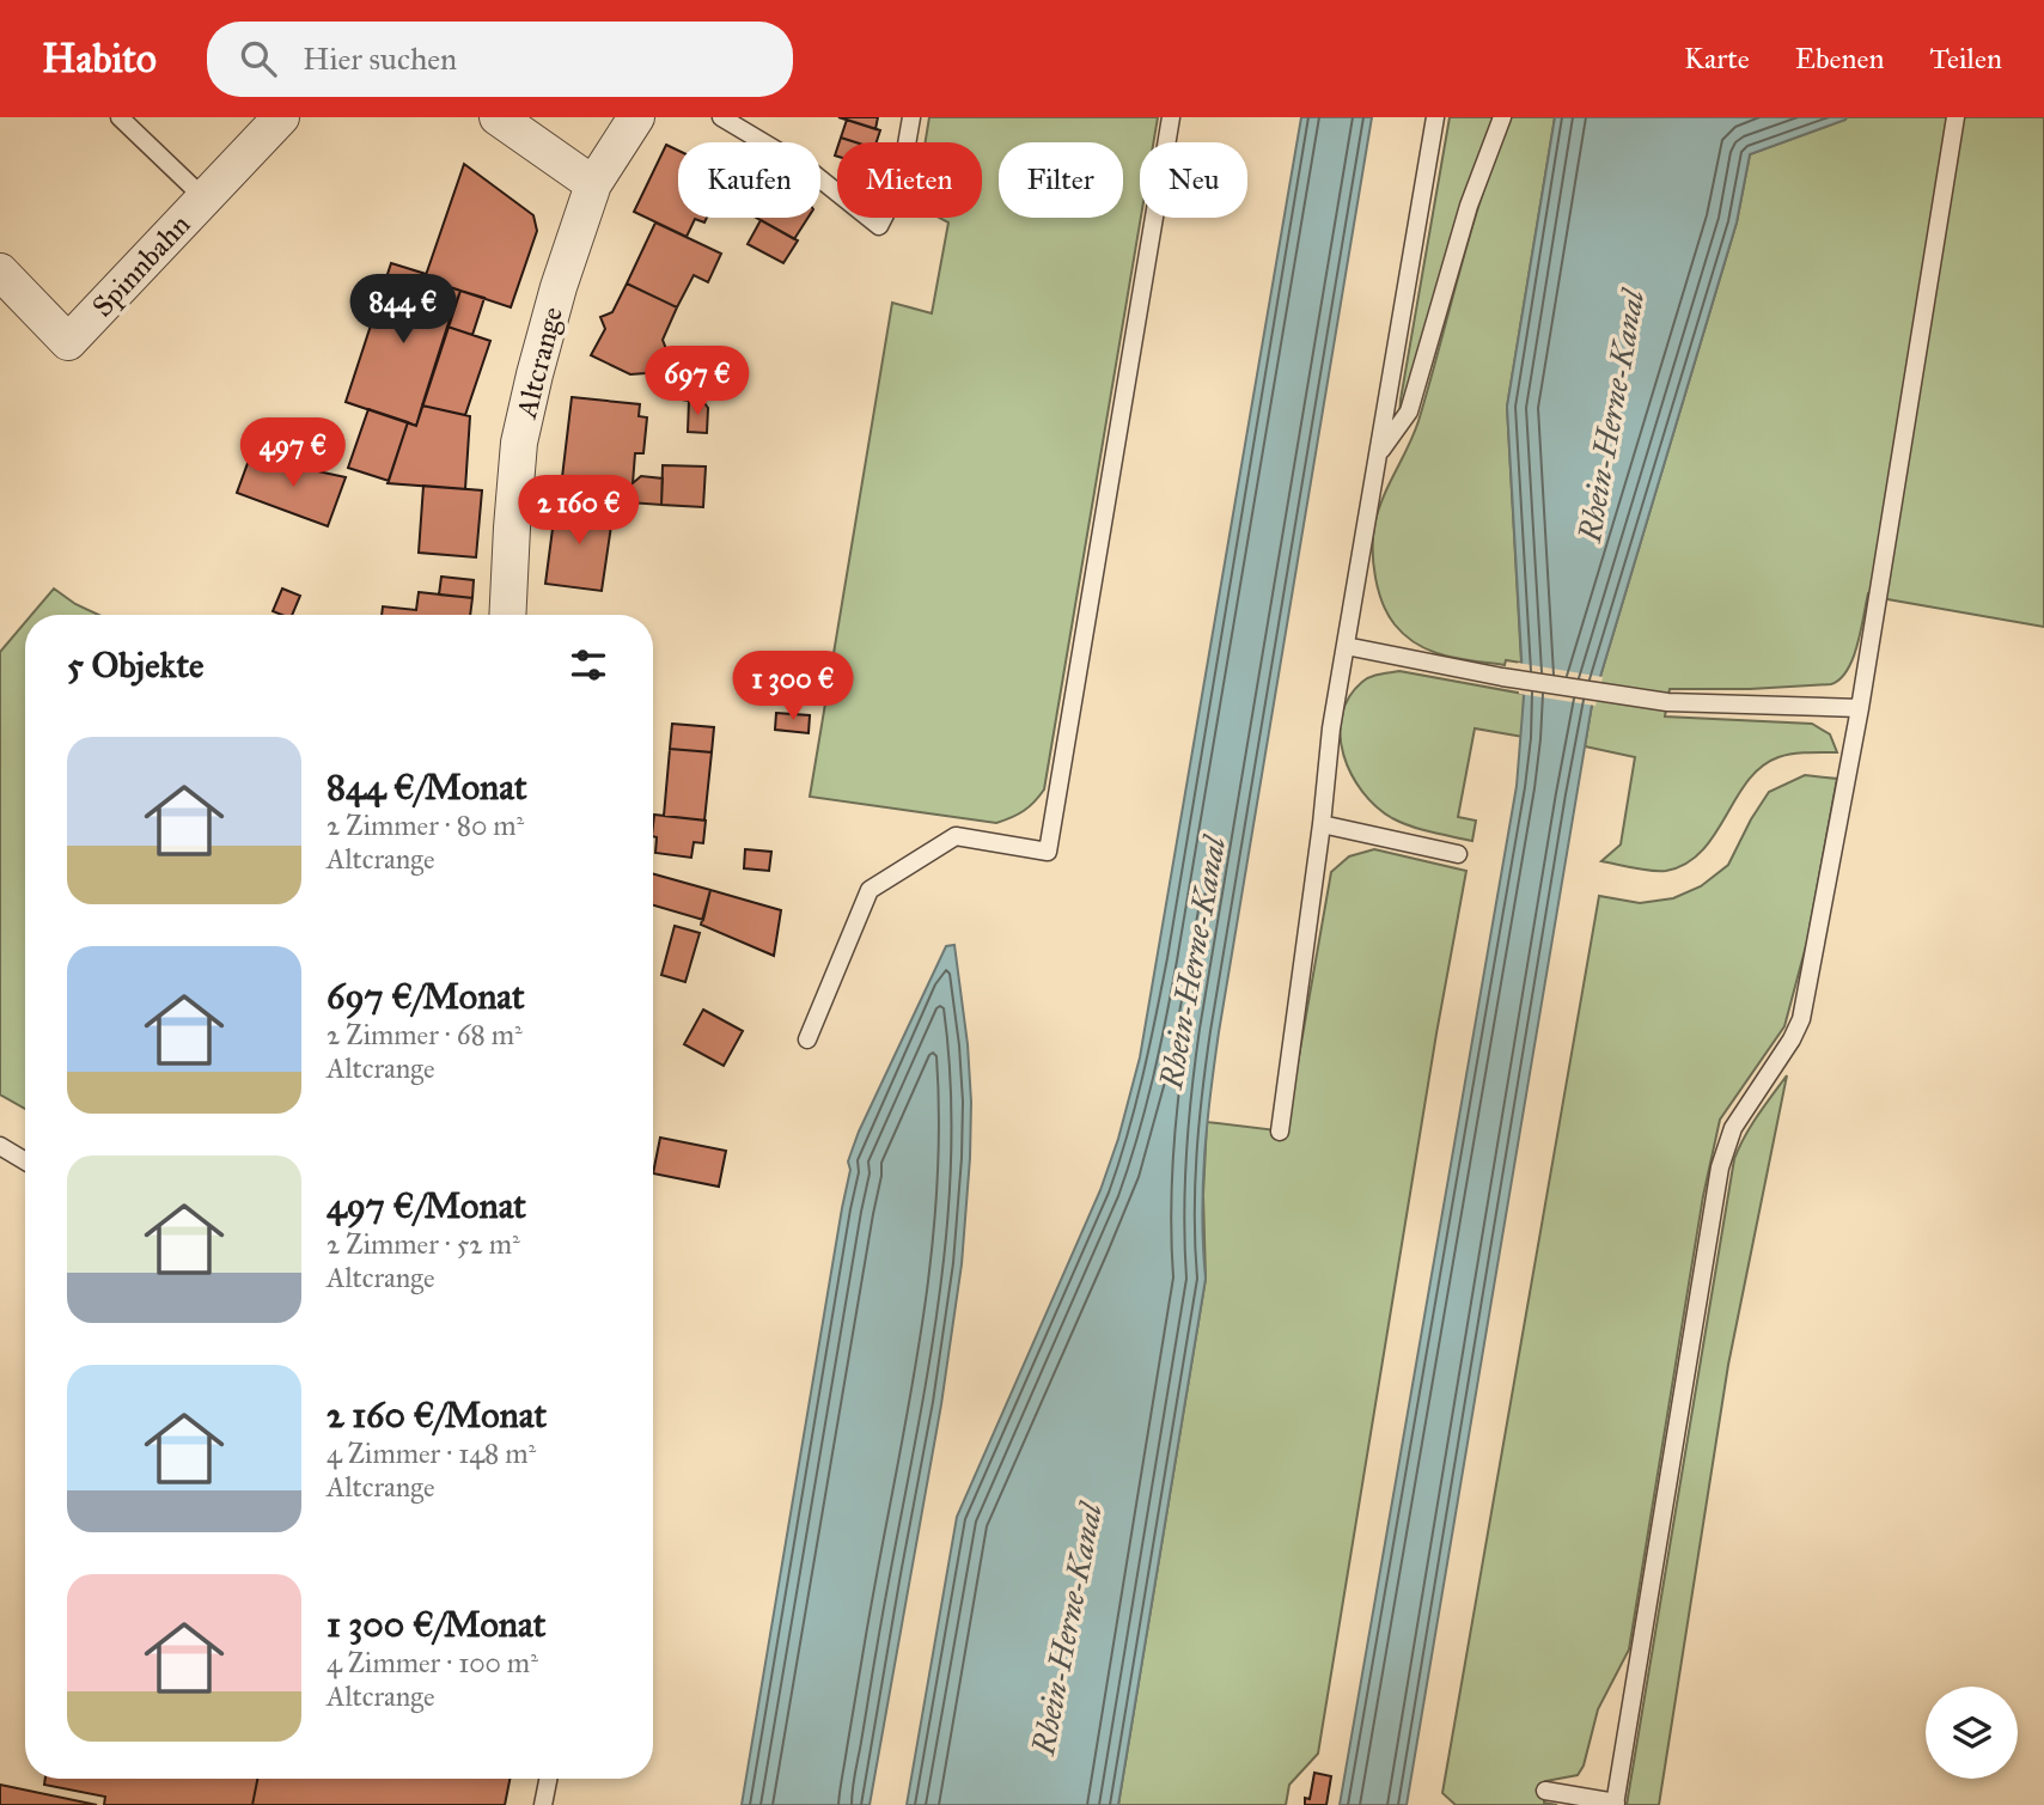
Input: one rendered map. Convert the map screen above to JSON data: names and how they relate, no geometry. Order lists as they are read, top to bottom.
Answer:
{
  "streets": {
    "street": ["Spinnbahn", "Altcrange"]
  },
  "water": ["Rhein-Herne-Kanal"],
  "page": {
    "header": "Habito",
    "search": "Hier suchen",
    "nav": ["Karte", "Ebenen", "Teilen"],
    "chip": [
      "Kaufen",
      "Mieten",
      "Filter",
      "Neu"
    ],
    "price": [
      "844 €",
      "697 €",
      "497 €",
      "2 160 €",
      "1 300 €"
    ],
    "heading": "5 Objekte",
    "list": [
      {
        "name": "844 €/Monat",
        "note": "2 Zimmer · 80 m² · Altcrange"
      },
      {
        "name": "697 €/Monat",
        "note": "2 Zimmer · 68 m² · Altcrange"
      },
      {
        "name": "497 €/Monat",
        "note": "2 Zimmer · 52 m² · Altcrange"
      },
      {
        "name": "2 160 €/Monat",
        "note": "4 Zimmer · 148 m² · Altcrange"
      },
      {
        "name": "1 300 €/Monat",
        "note": "4 Zimmer · 100 m² · Altcrange"
      }
    ]
  }
}
